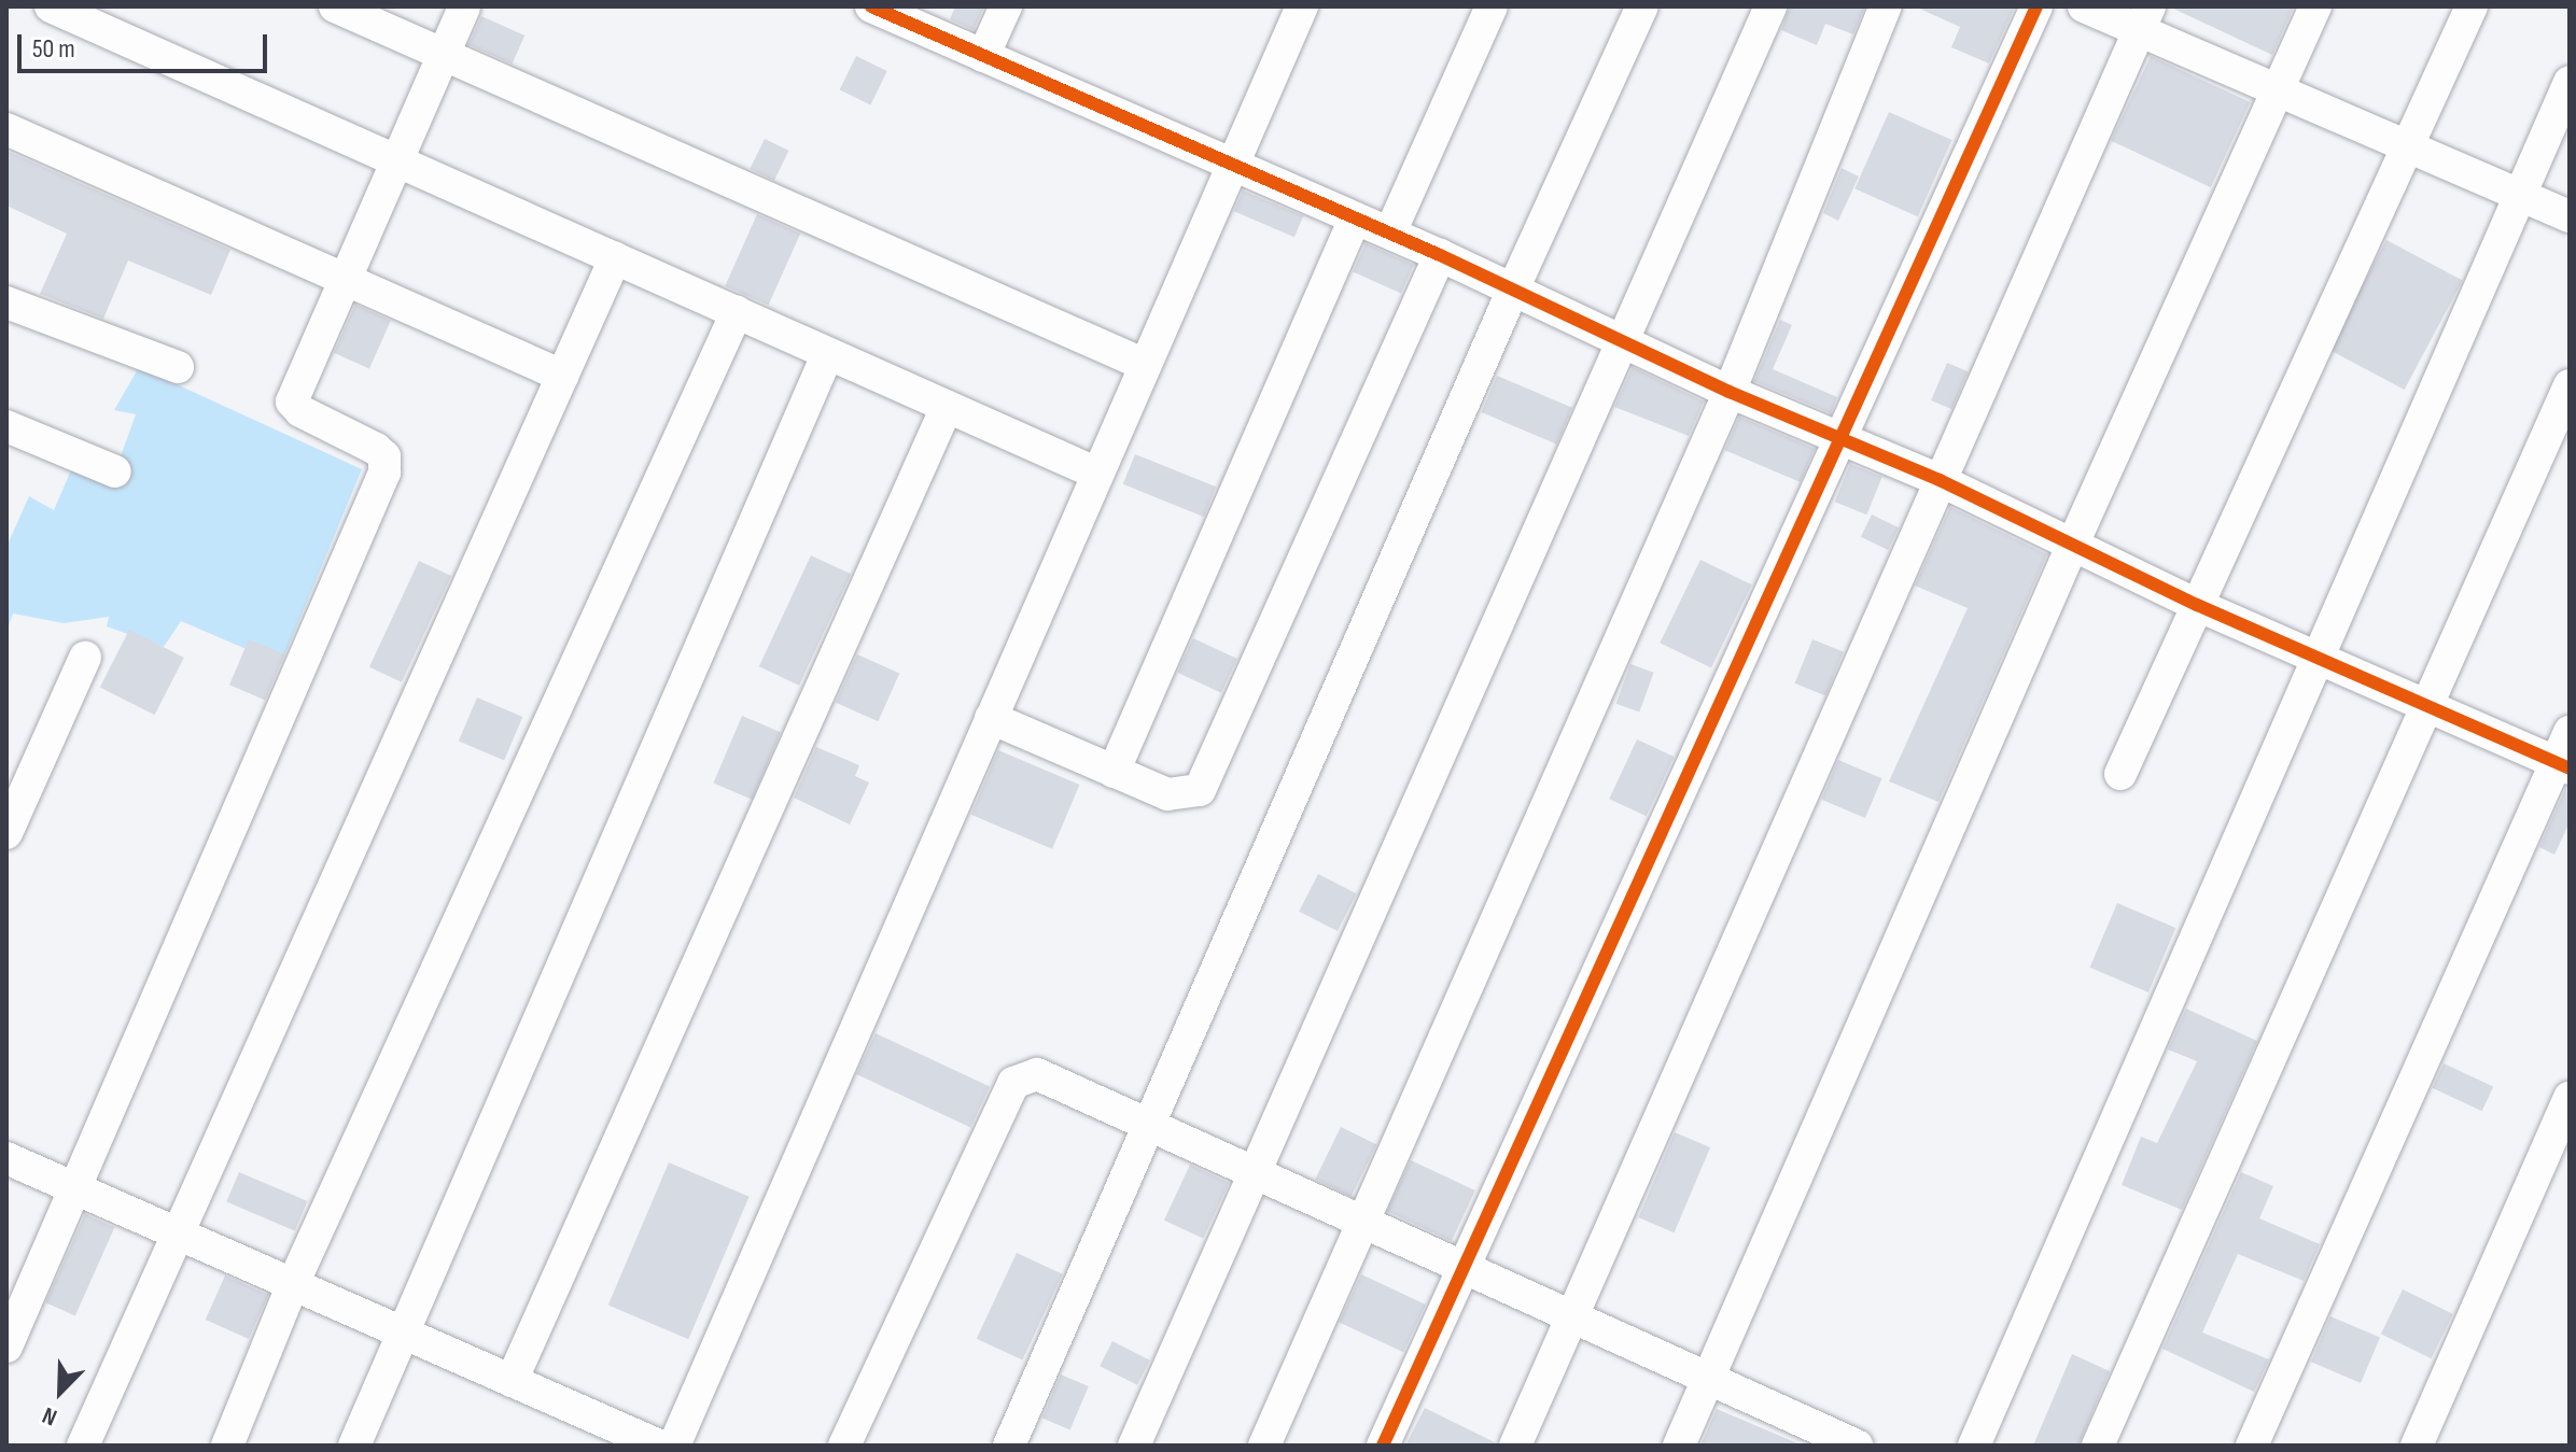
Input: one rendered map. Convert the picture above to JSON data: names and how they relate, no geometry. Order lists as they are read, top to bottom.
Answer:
{
  "scale_bar": "50 m",
  "north": "bottom left"
}
